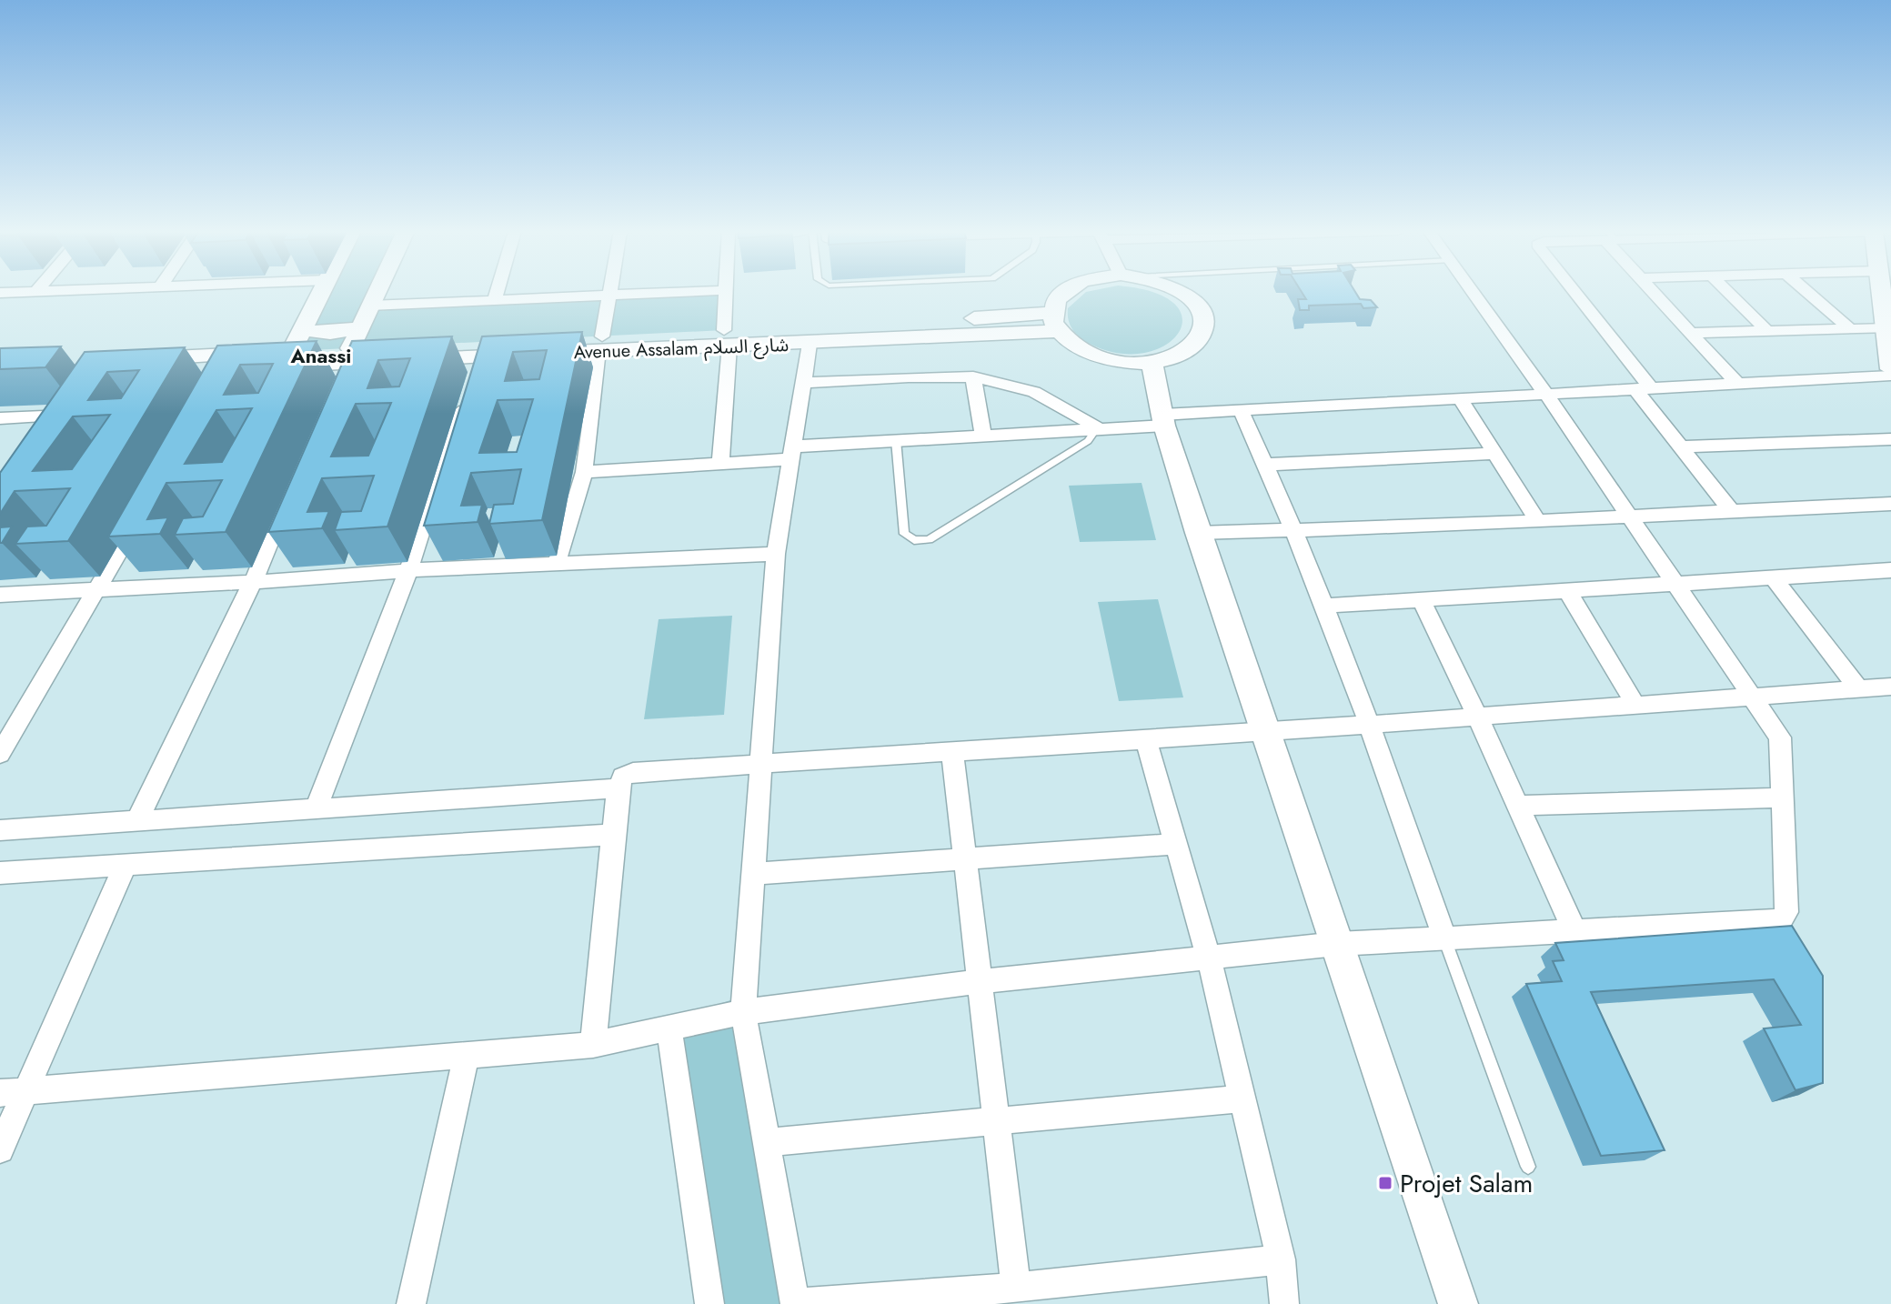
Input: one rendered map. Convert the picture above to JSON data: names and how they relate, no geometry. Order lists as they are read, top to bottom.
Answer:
{
  "streets": {
    "street": ["Avenue Assalam شارع السلام"]
  },
  "districts": ["Anassi"],
  "places": {
    "transit": ["Projet Salam"]
  }
}
